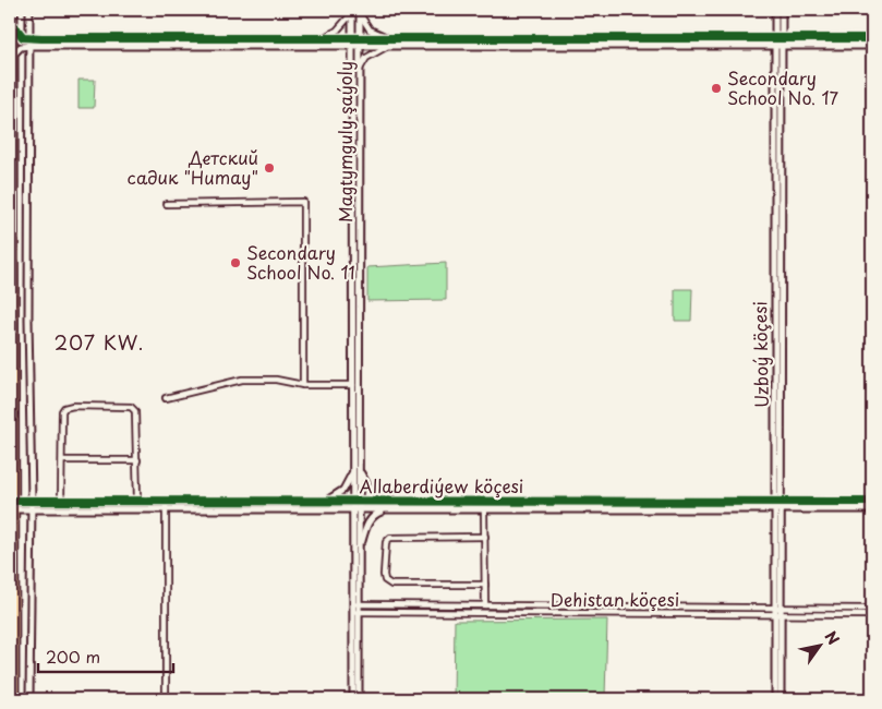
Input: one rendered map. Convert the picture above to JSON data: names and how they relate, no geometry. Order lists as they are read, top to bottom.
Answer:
{
  "streets": {
    "street": [
      "Magtymguly şaýoly",
      "Uzboý köçesi",
      "Allaberdiýew köçesi",
      "Dehistan köçesi"
    ]
  },
  "crossings": [
    ["Magtymguly şaýoly", "Allaberdiýew köçesi"],
    ["Magtymguly şaýoly", "Dehistan köçesi"],
    ["Uzboý köçesi", "Allaberdiýew köçesi"],
    ["Uzboý köçesi", "Dehistan köçesi"]
  ],
  "districts": ["207 KW."],
  "places": ["Secondary School No. 17", "Детский садик \"Humay\"", "Secondary School No. 11"],
  "scale_bar": "200 m",
  "north": "top right"
}
